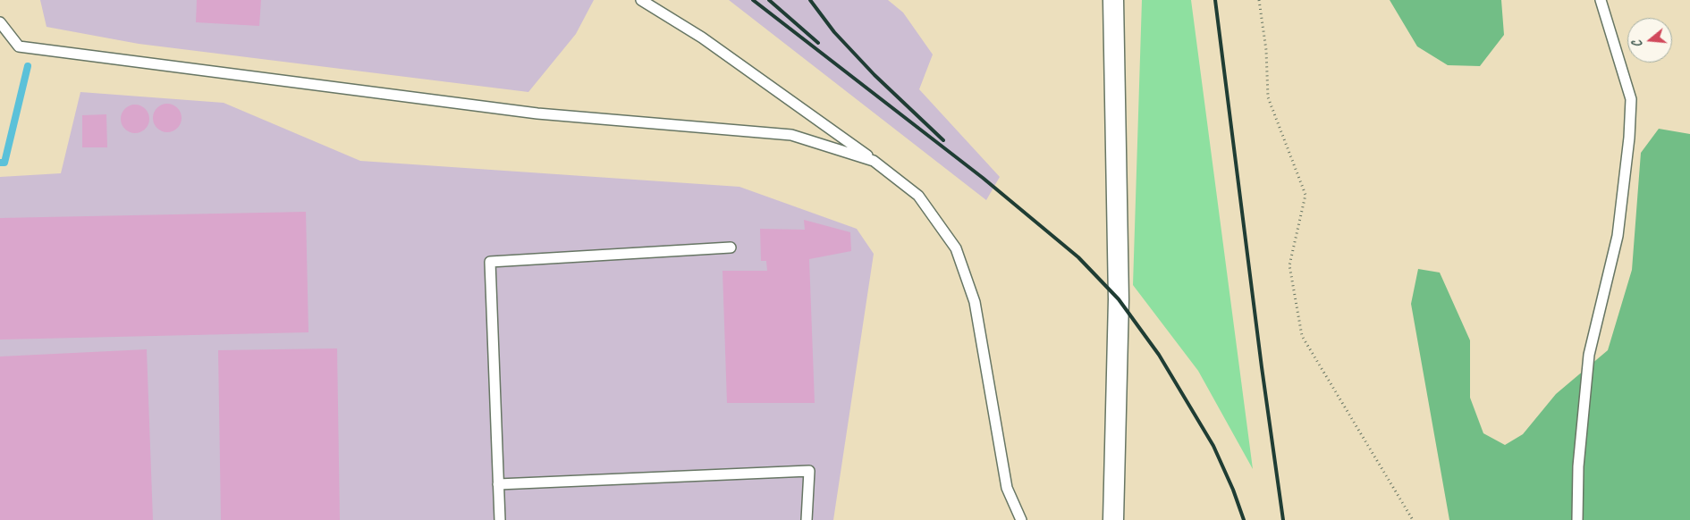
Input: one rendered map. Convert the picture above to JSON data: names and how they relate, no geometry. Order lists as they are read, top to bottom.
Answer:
{
  "north": "left"
}
